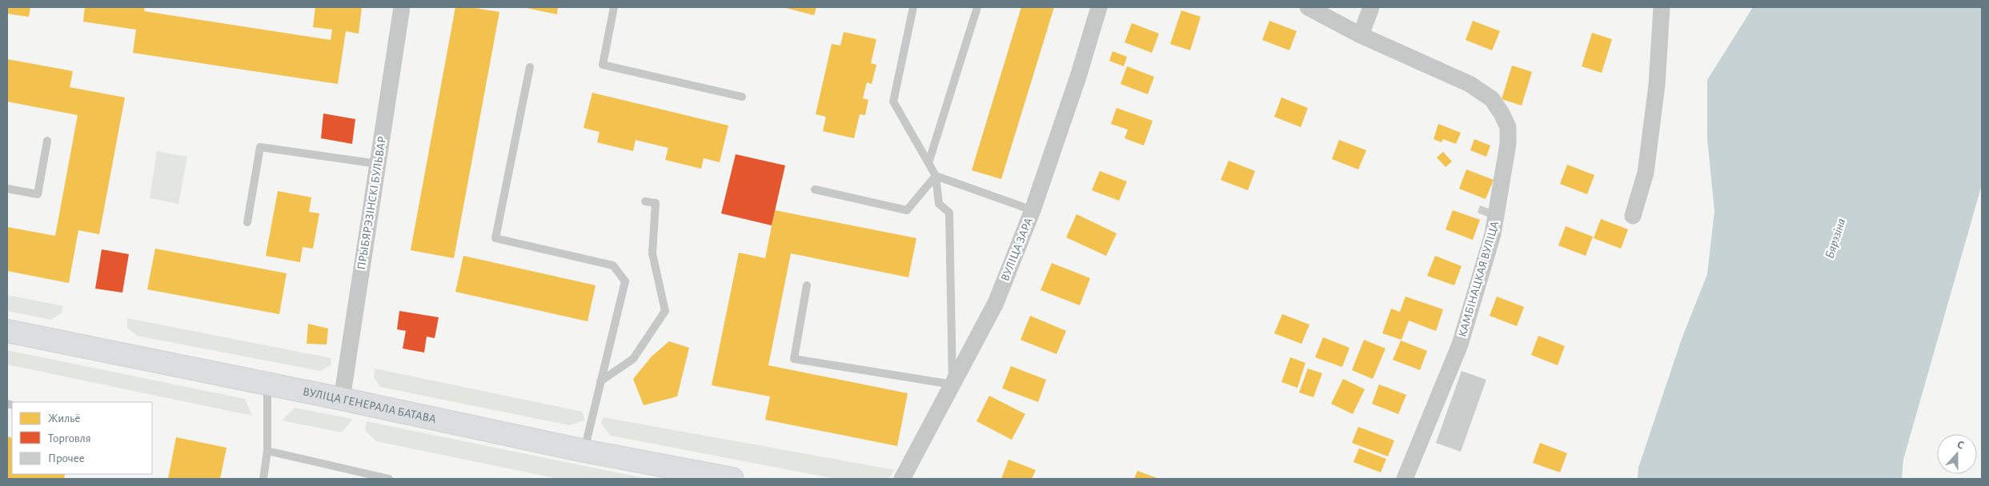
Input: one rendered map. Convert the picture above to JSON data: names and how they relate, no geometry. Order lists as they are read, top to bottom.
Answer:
{
  "streets": {
    "street": [
      "ПРЫБЯРЭЗІНСКІ БУЛЬВАР",
      "ВУЛІЦА ЗАРА",
      "КАМБІНАЦКАЯ ВУЛІЦА",
      "ВУЛІЦА ГЕНЕРАЛА БАТАВА"
    ]
  },
  "crossings": [
    ["ПРЫБЯРЭЗІНСКІ БУЛЬВАР", "ВУЛІЦА ГЕНЕРАЛА БАТАВА"]
  ],
  "water": ["Бярэзіна"],
  "legend": ["Жильё", "Торговля", "Прочее"],
  "north": "top"
}
